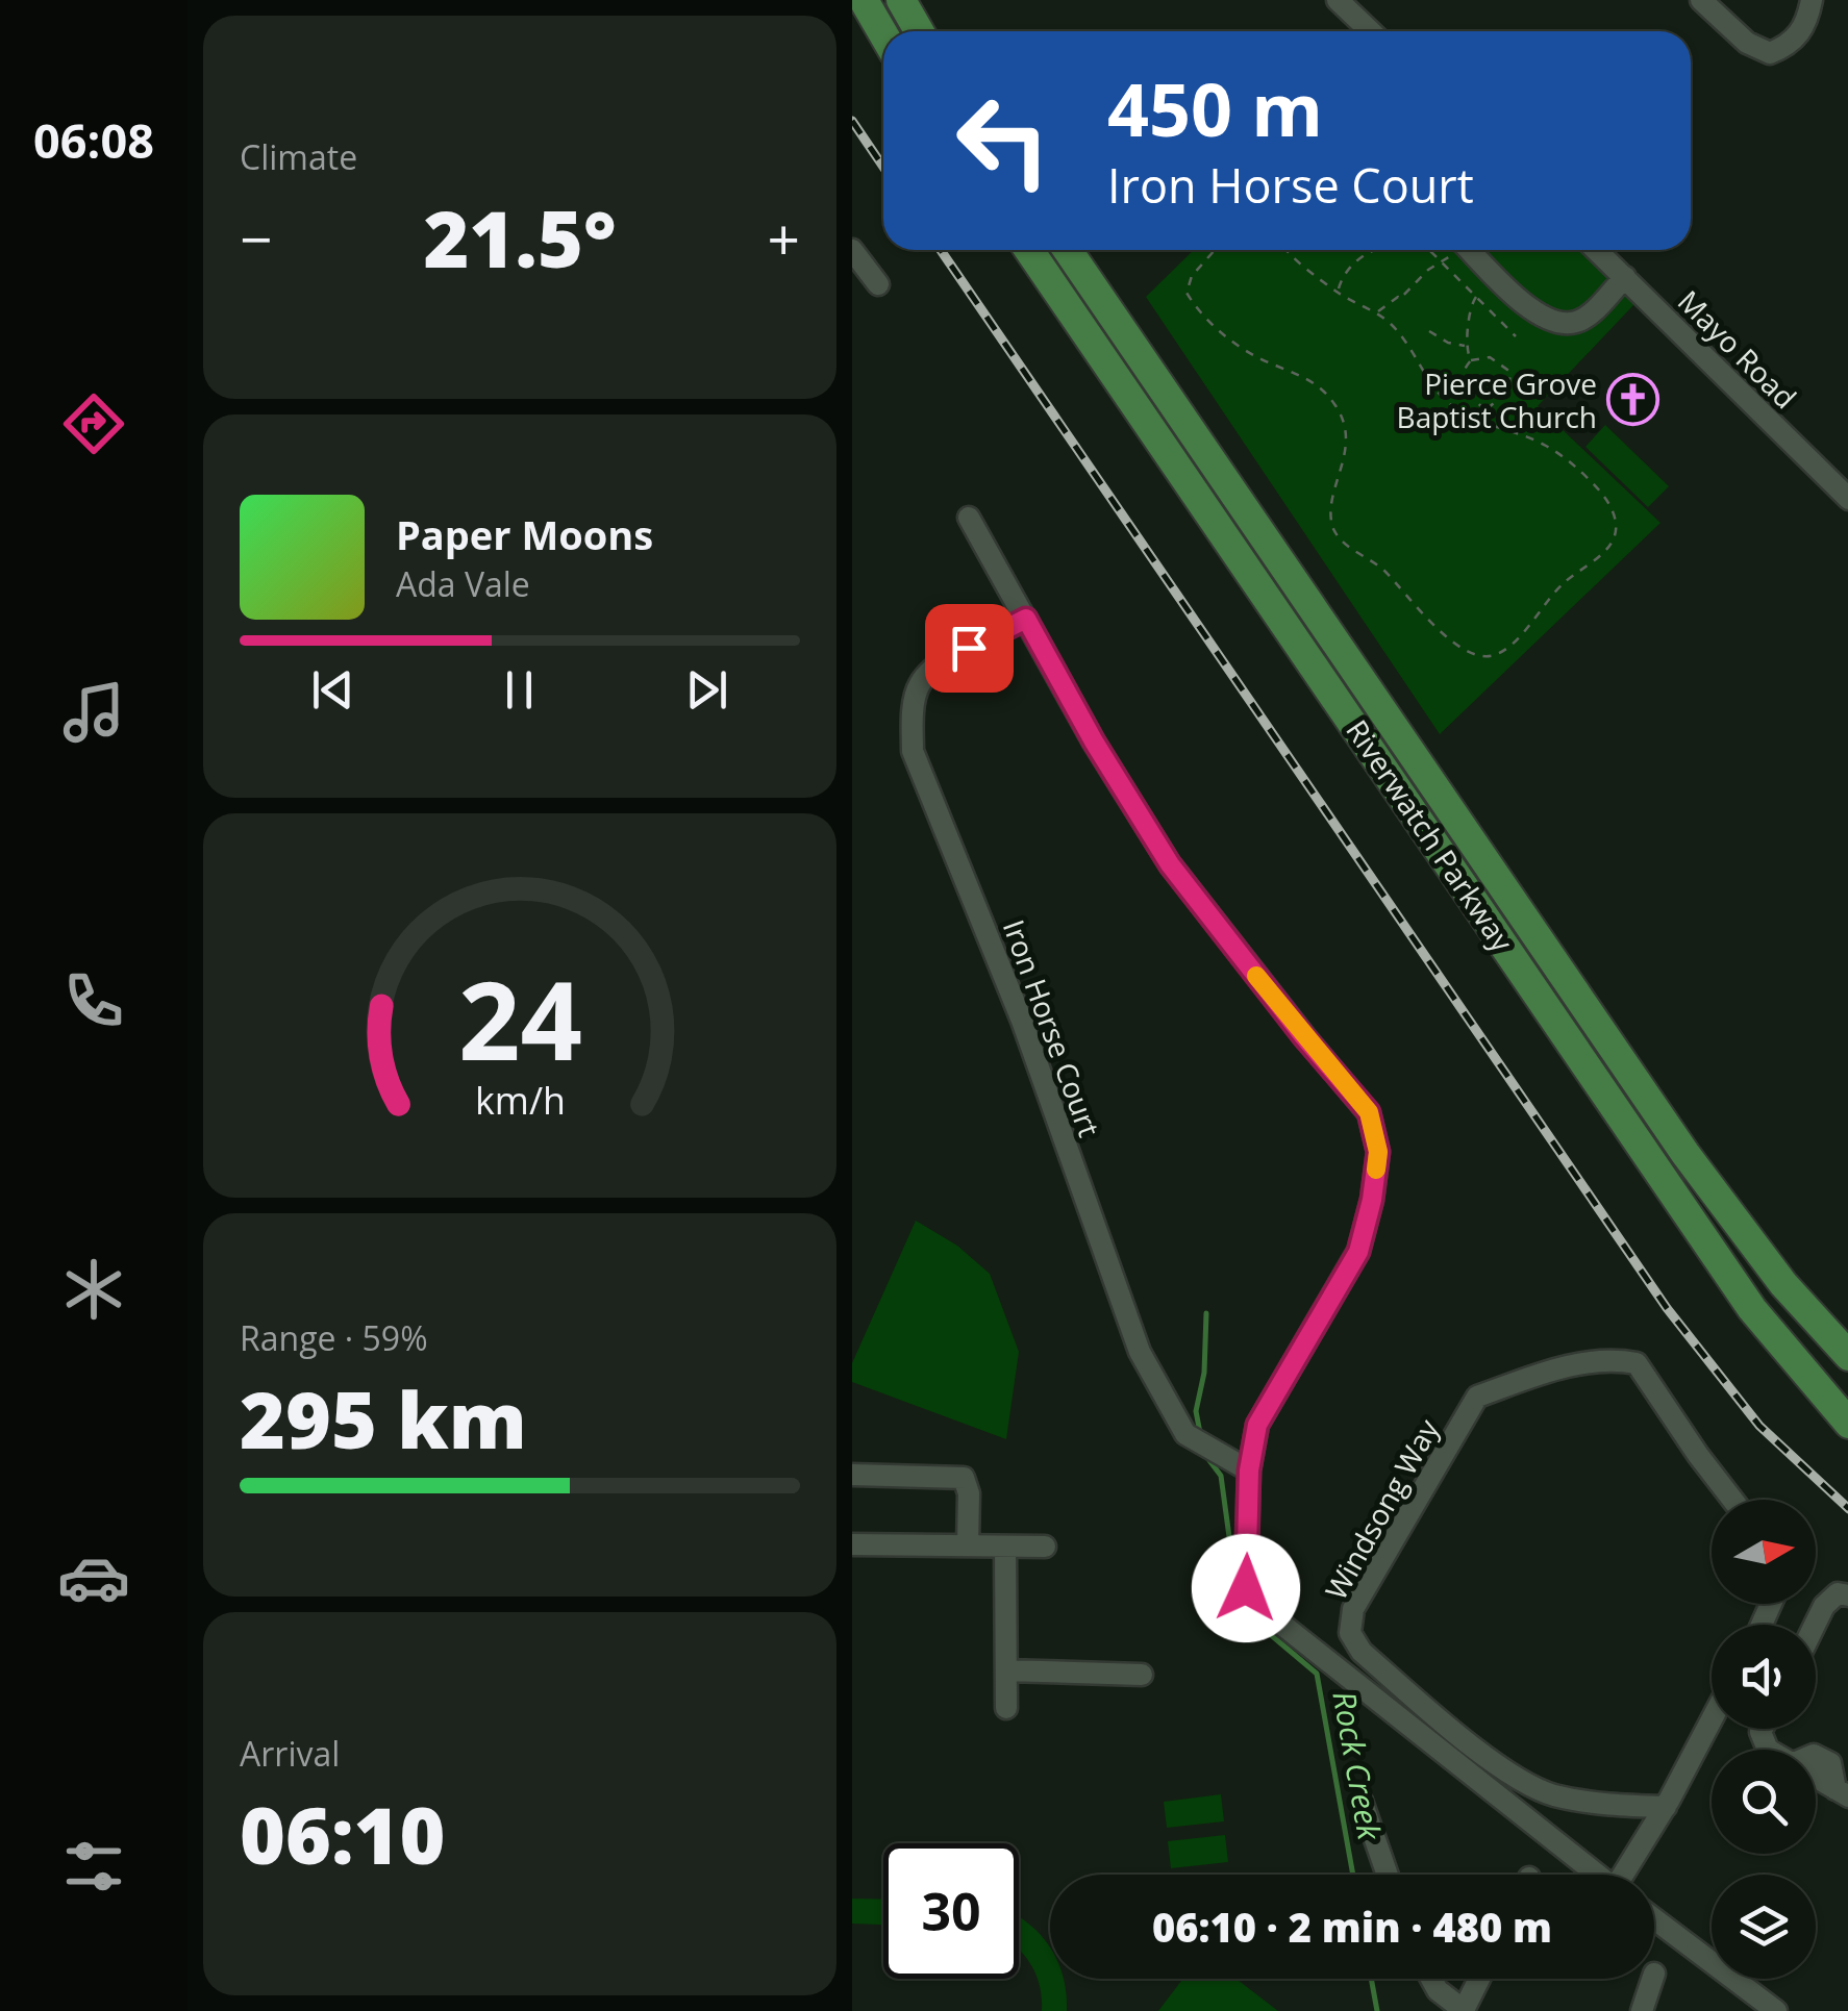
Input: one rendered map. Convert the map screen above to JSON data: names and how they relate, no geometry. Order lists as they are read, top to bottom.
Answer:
{
  "streets": {
    "main road": ["Riverwatch Parkway"],
    "street": ["Mayo Road", "Iron Horse Court", "Windsong Way"]
  },
  "water": ["Rock Creek"],
  "places": {
    "church": ["Pierce Grove Baptist Church"]
  },
  "north": "right",
  "page": {
    "tabs": "06:08",
    "tile": [
      "Climate",
      ["Range · 59%", "295 km"],
      ["Arrival", "06:10"]
    ],
    "turn": ["450 m", "Iron Horse Court"],
    "heat": ["−", "21.5°", "+"],
    "song": ["Paper Moons", "Ada Vale"],
    "limit": "30",
    "trip": "06:10 · 2 min · 480 m",
    "gauge": ["24", "km/h"]
  }
}
